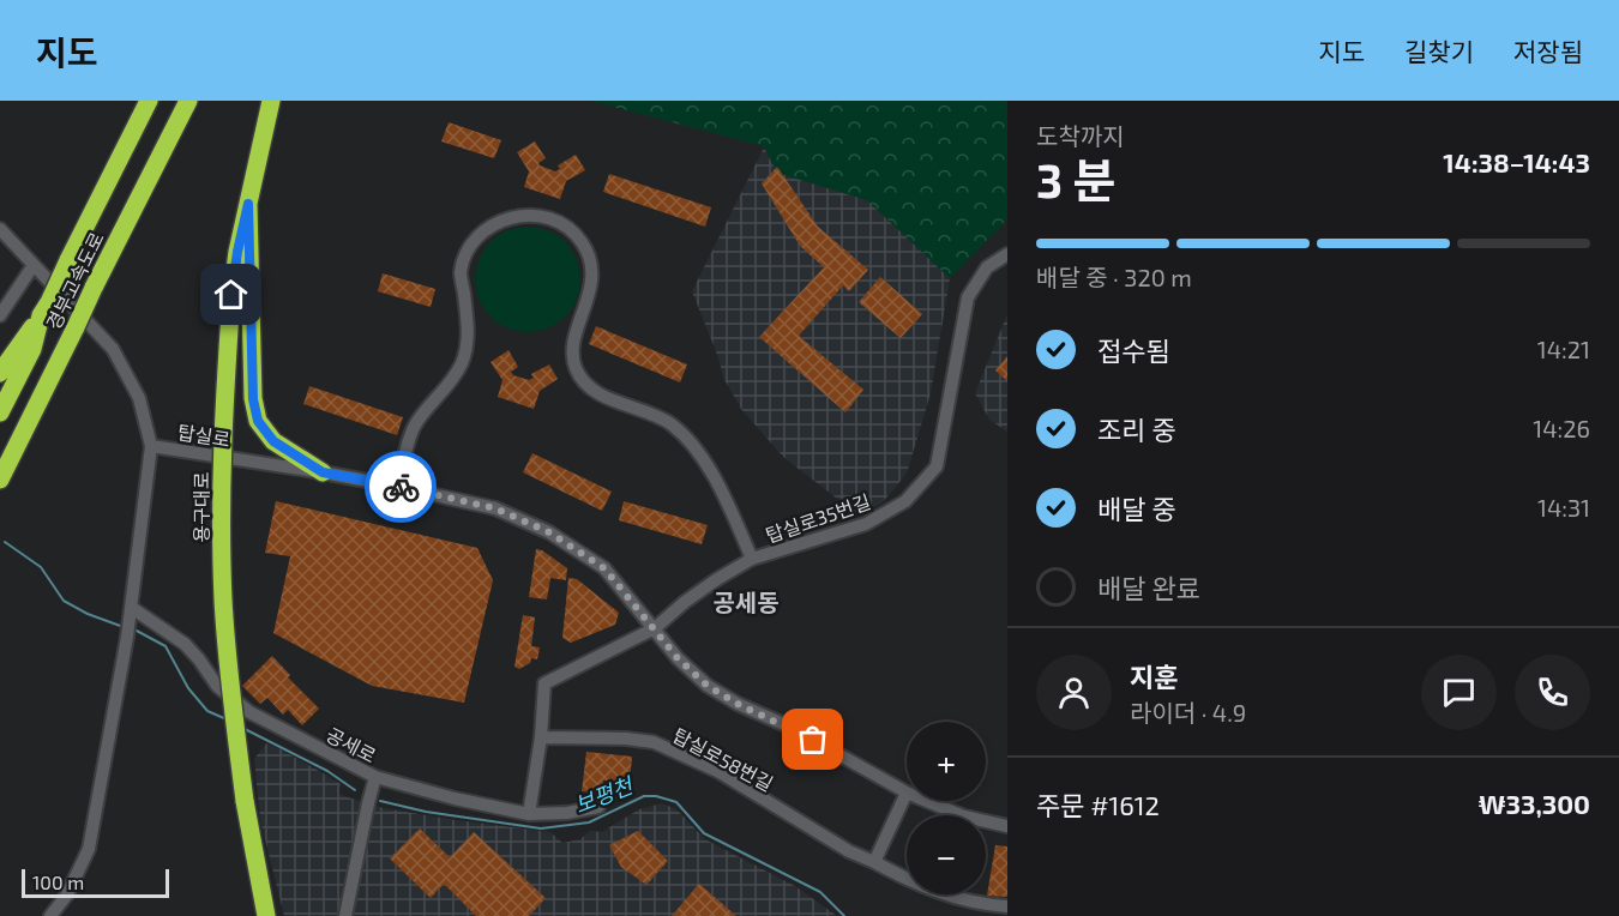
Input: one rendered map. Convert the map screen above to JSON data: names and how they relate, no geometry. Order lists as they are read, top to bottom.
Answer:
{
  "streets": {
    "highway": ["경부고속도로", "용구대로"],
    "street": [
      "탑실로",
      "탑실로35번길",
      "공세로",
      "탑실로58번길"
    ]
  },
  "crossings": [
    ["탑실로", "탑실로35번길"],
    ["탑실로35번길", "탑실로58번길"]
  ],
  "districts": ["공세동"],
  "water": ["보평천"],
  "scale_bar": "100 m",
  "page": {
    "header": "지도",
    "nav": ["지도", "길찾기", "저장됨"],
    "heading": ["3 분", "도착까지", "14:38–14:43"],
    "panel": [
      "지훈",
      "라이더 · 4.9",
      "주문 #1612",
      "₩33,300"
    ],
    "bar": "배달 중 · 320 m",
    "list": [
      ["접수됨", "14:21"],
      ["조리 중", "14:26"],
      ["배달 중", "14:31"],
      "배달 완료"
    ],
    "map_buttons": ["+", "−"],
    "scale": "100 m"
  }
}
